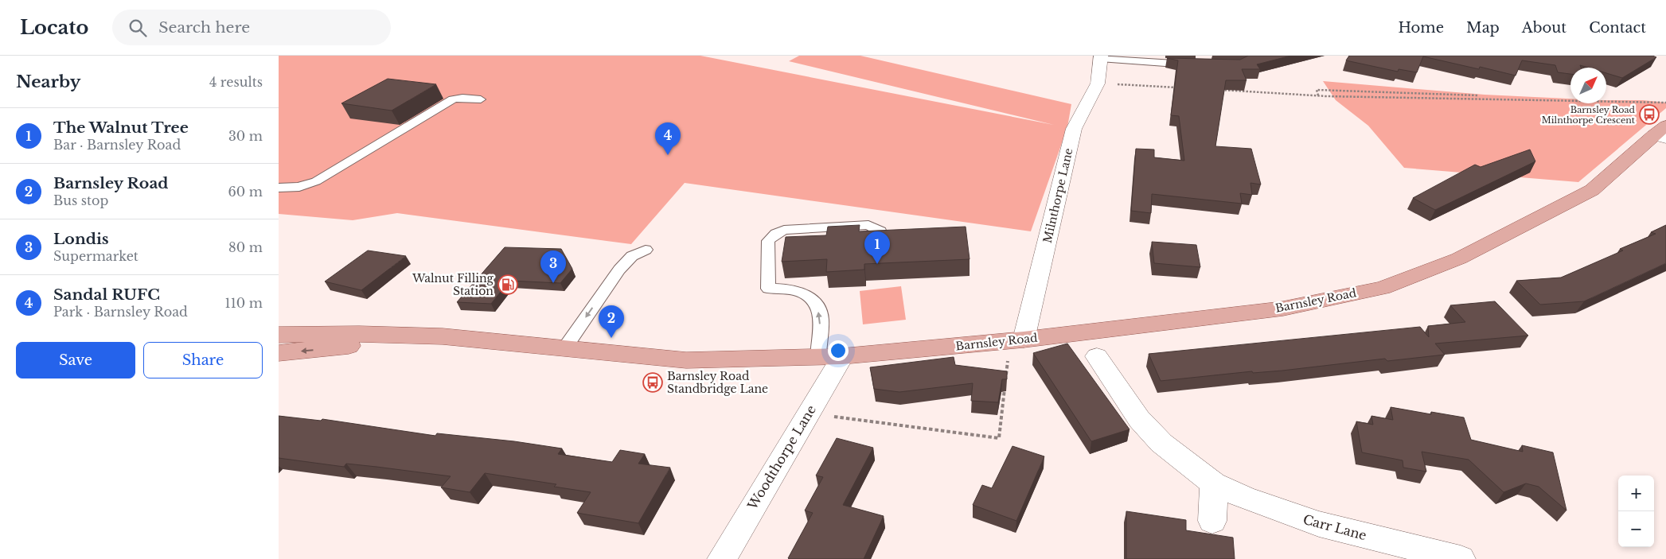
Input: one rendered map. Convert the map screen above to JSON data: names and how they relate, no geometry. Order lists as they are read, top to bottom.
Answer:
{
  "streets": {
    "main road": ["Barnsley Road"],
    "street": ["Milnthorpe Lane", "Woodthorpe Lane", "Carr Lane"]
  },
  "crossings": [
    ["Milnthorpe Lane", "Barnsley Road"],
    ["Barnsley Road", "Woodthorpe Lane"]
  ],
  "places": {
    "bus stop": ["Barnsley Road Milnthorpe Crescent", "Barnsley Road Standbridge Lane"],
    "fuel station": ["Walnut Filling Station"]
  },
  "north": "top right",
  "page": {
    "header": "Locato",
    "search": "Search here",
    "nav": [
      "Home",
      "Map",
      "About",
      "Contact"
    ],
    "heading": ["Nearby", "4 results"],
    "list": [
      {
        "mark": "1",
        "name": "The Walnut Tree",
        "note": "Bar · Barnsley Road",
        "value": "30 m"
      },
      {
        "mark": "2",
        "name": "Barnsley Road",
        "note": "Bus stop",
        "value": "60 m"
      },
      {
        "mark": "3",
        "name": "Londis",
        "note": "Supermarket",
        "value": "80 m"
      },
      {
        "mark": "4",
        "name": "Sandal RUFC",
        "note": "Park · Barnsley Road",
        "value": "110 m"
      }
    ],
    "pins": [
      "4",
      "1",
      "3",
      "2"
    ],
    "buttons": ["Save", "Share"],
    "map_buttons": ["+", "−"]
  }
}
